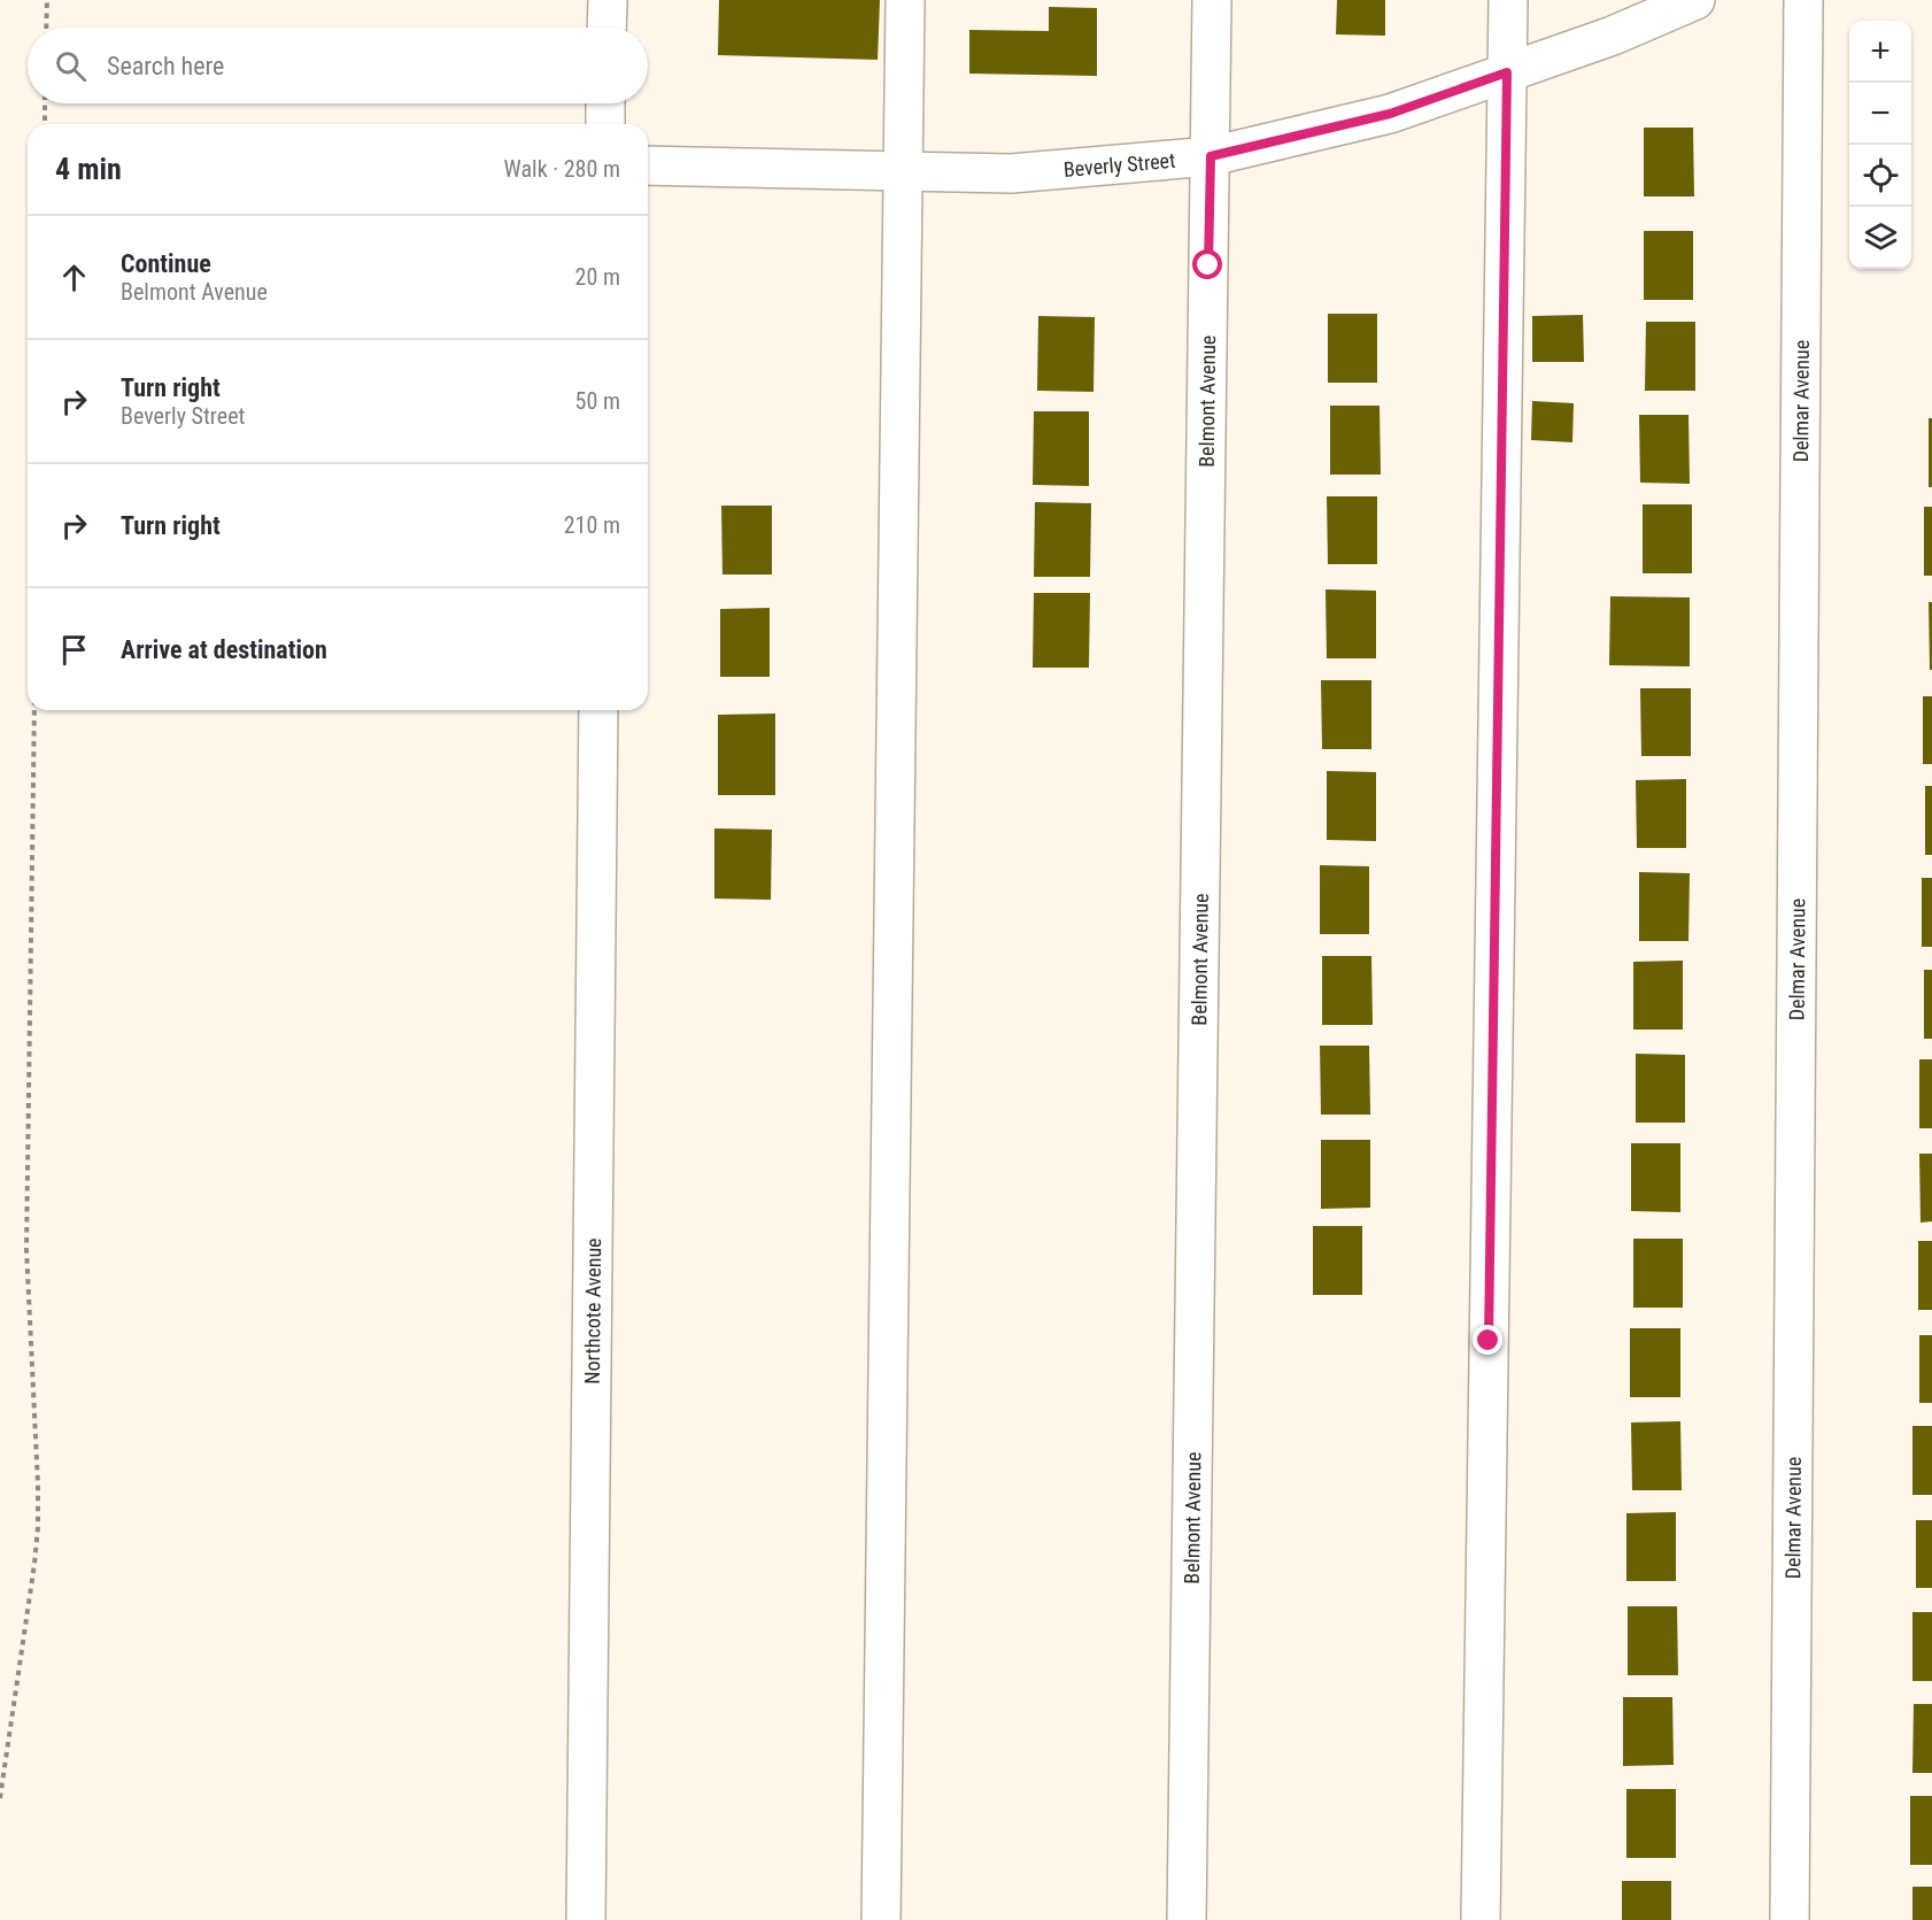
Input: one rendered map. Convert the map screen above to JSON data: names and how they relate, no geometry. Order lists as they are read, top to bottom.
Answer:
{
  "streets": {
    "street": [
      "Beverly Street",
      "Belmont Avenue",
      "Delmar Avenue",
      "Northcote Avenue"
    ]
  },
  "crossings": [
    ["Beverly Street", "Belmont Avenue"]
  ],
  "page": {
    "map_buttons": ["+", "−"],
    "search": "Search here",
    "heading": ["4 min", "Walk · 280 m"],
    "list": [
      ["Continue", "Belmont Avenue", "20 m"],
      ["Turn right", "Beverly Street", "50 m"],
      ["Turn right", "210 m"],
      "Arrive at destination"
    ]
  }
}
